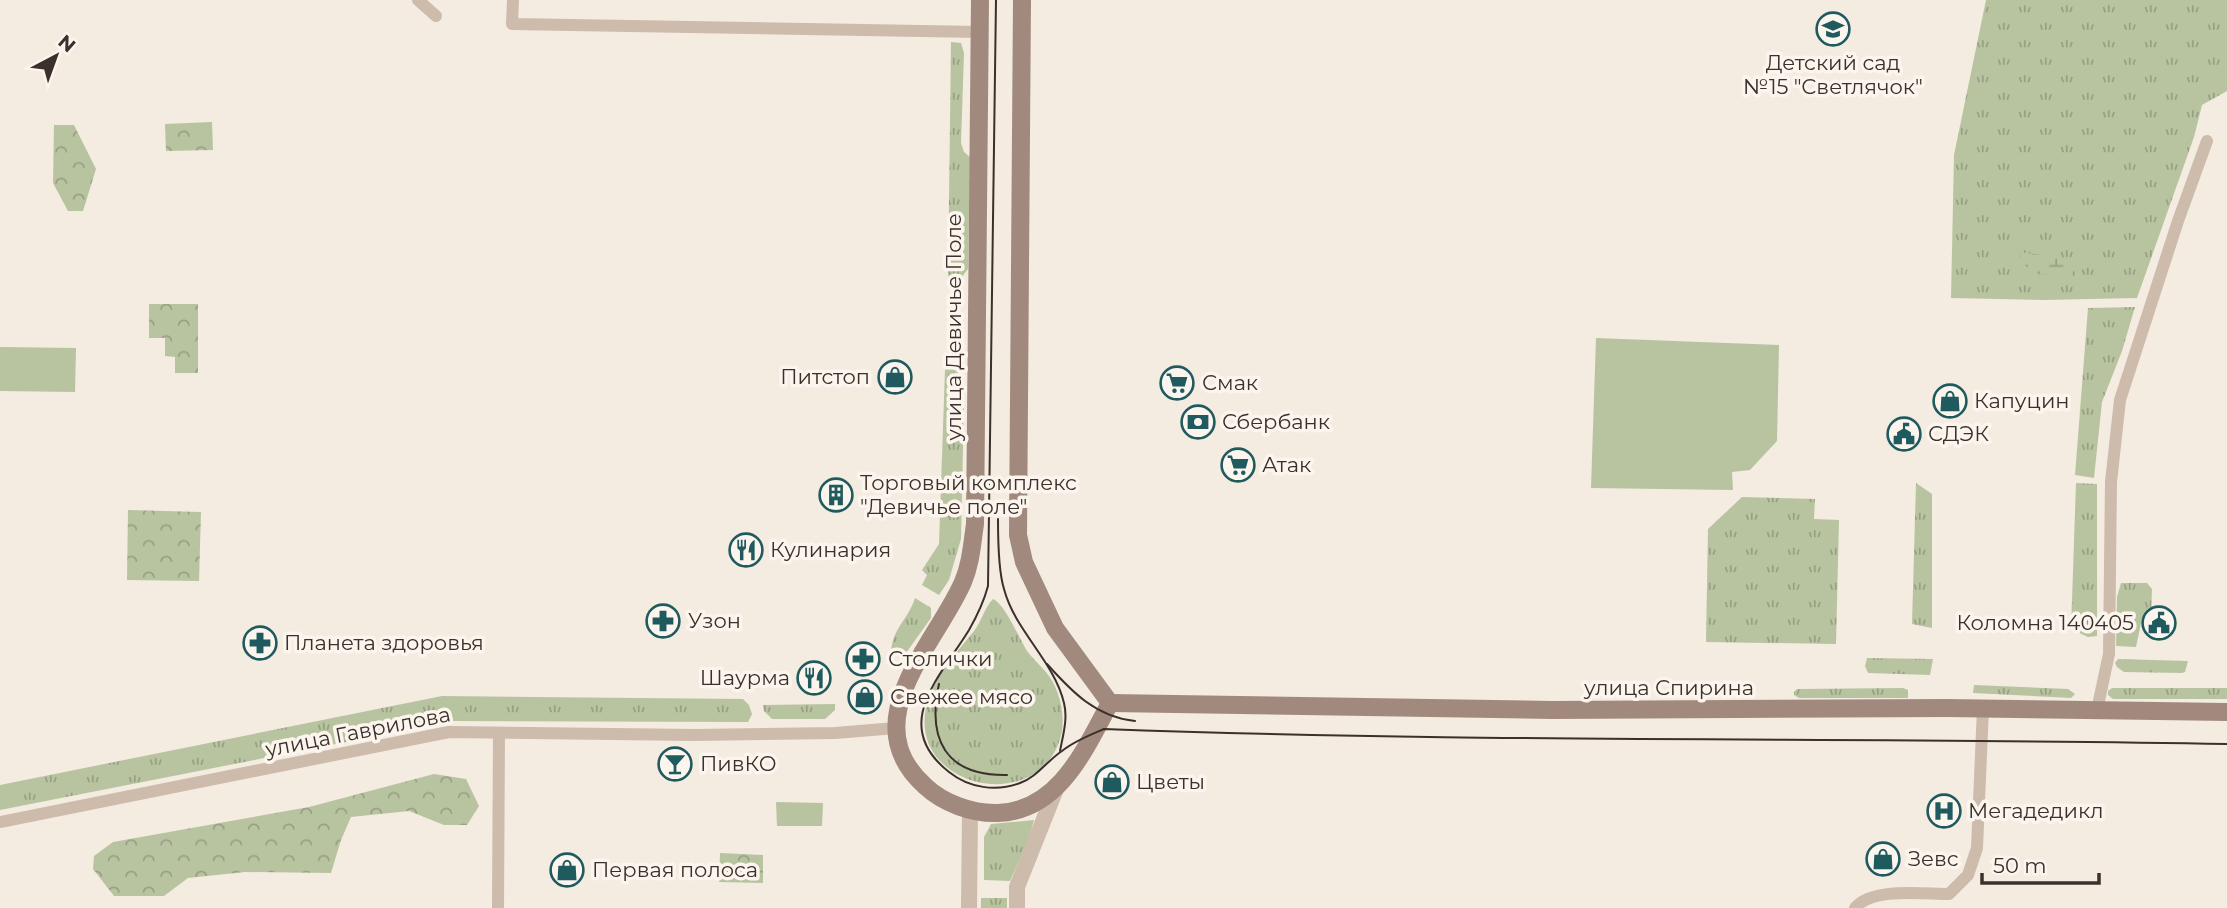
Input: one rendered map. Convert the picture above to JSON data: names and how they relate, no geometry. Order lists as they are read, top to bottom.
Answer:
{
  "streets": {
    "main road": ["улица Девичье Поле", "улица Спирина"],
    "street": ["улица Гаврилова"]
  },
  "crossings": [
    ["улица Девичье Поле", "улица Гаврилова"]
  ],
  "places": {
    "school or university": ["Детский сад №15 \"Светлячок\""],
    "shop": [
      "Питстоп",
      "Капуцин",
      "Свежее мясо",
      "Цветы",
      "Зевс",
      "Первая полоса"
    ],
    "supermarket": ["Смак", "Атак"],
    "bank": ["Сбербанк"],
    "public building": ["СДЭК", "Коломна 140405"],
    "building": ["Торговый комплекс \"Девичье поле\""],
    "restaurant": ["Кулинария", "Шаурма"],
    "pharmacy": ["Узон", "Планета здоровья", "Столички"],
    "bar": ["ПивКО"],
    "hospital": ["Мегадедикл"]
  },
  "scale_bar": "50 m",
  "north": "top right"
}
